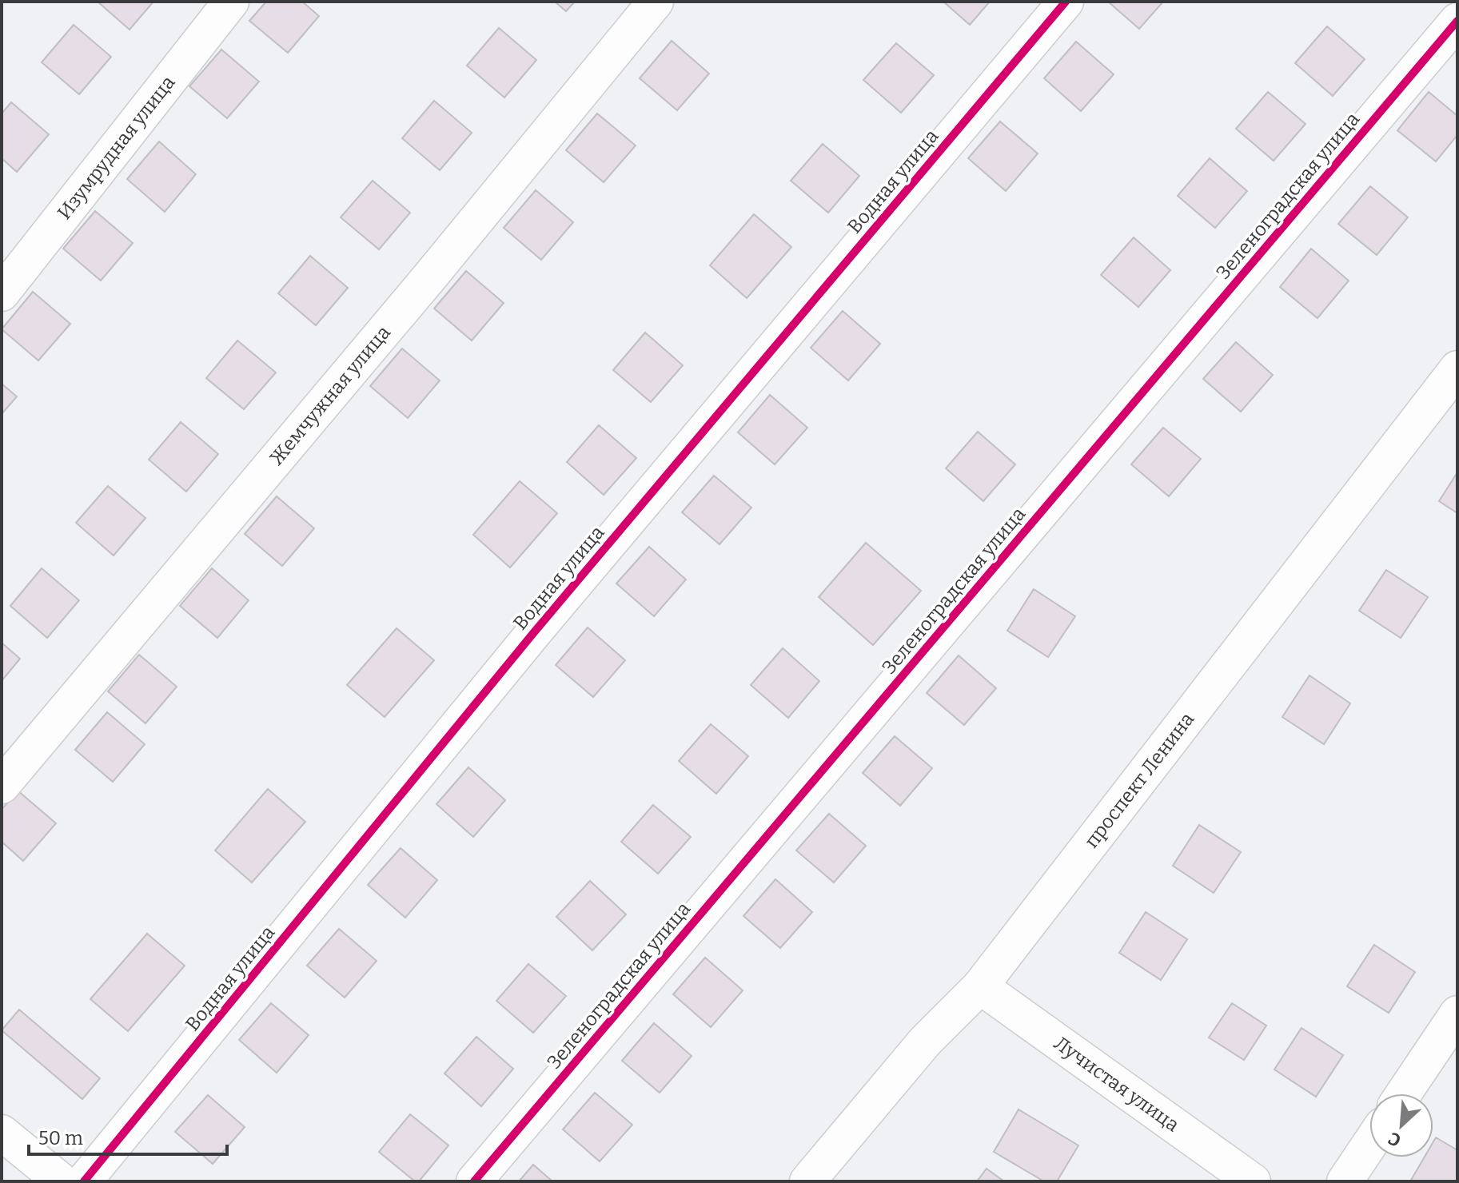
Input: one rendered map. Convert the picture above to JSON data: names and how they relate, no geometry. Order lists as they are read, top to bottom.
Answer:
{
  "streets": {
    "street": [
      "Изумрудная улица",
      "Водная улица",
      "Зеленоградская улица",
      "Жемчужная улица",
      "проспект Ленина",
      "Лучистая улица"
    ]
  },
  "crossings": [
    ["проспект Ленина", "Лучистая улица"]
  ],
  "scale_bar": "50 m",
  "north": "bottom left"
}
